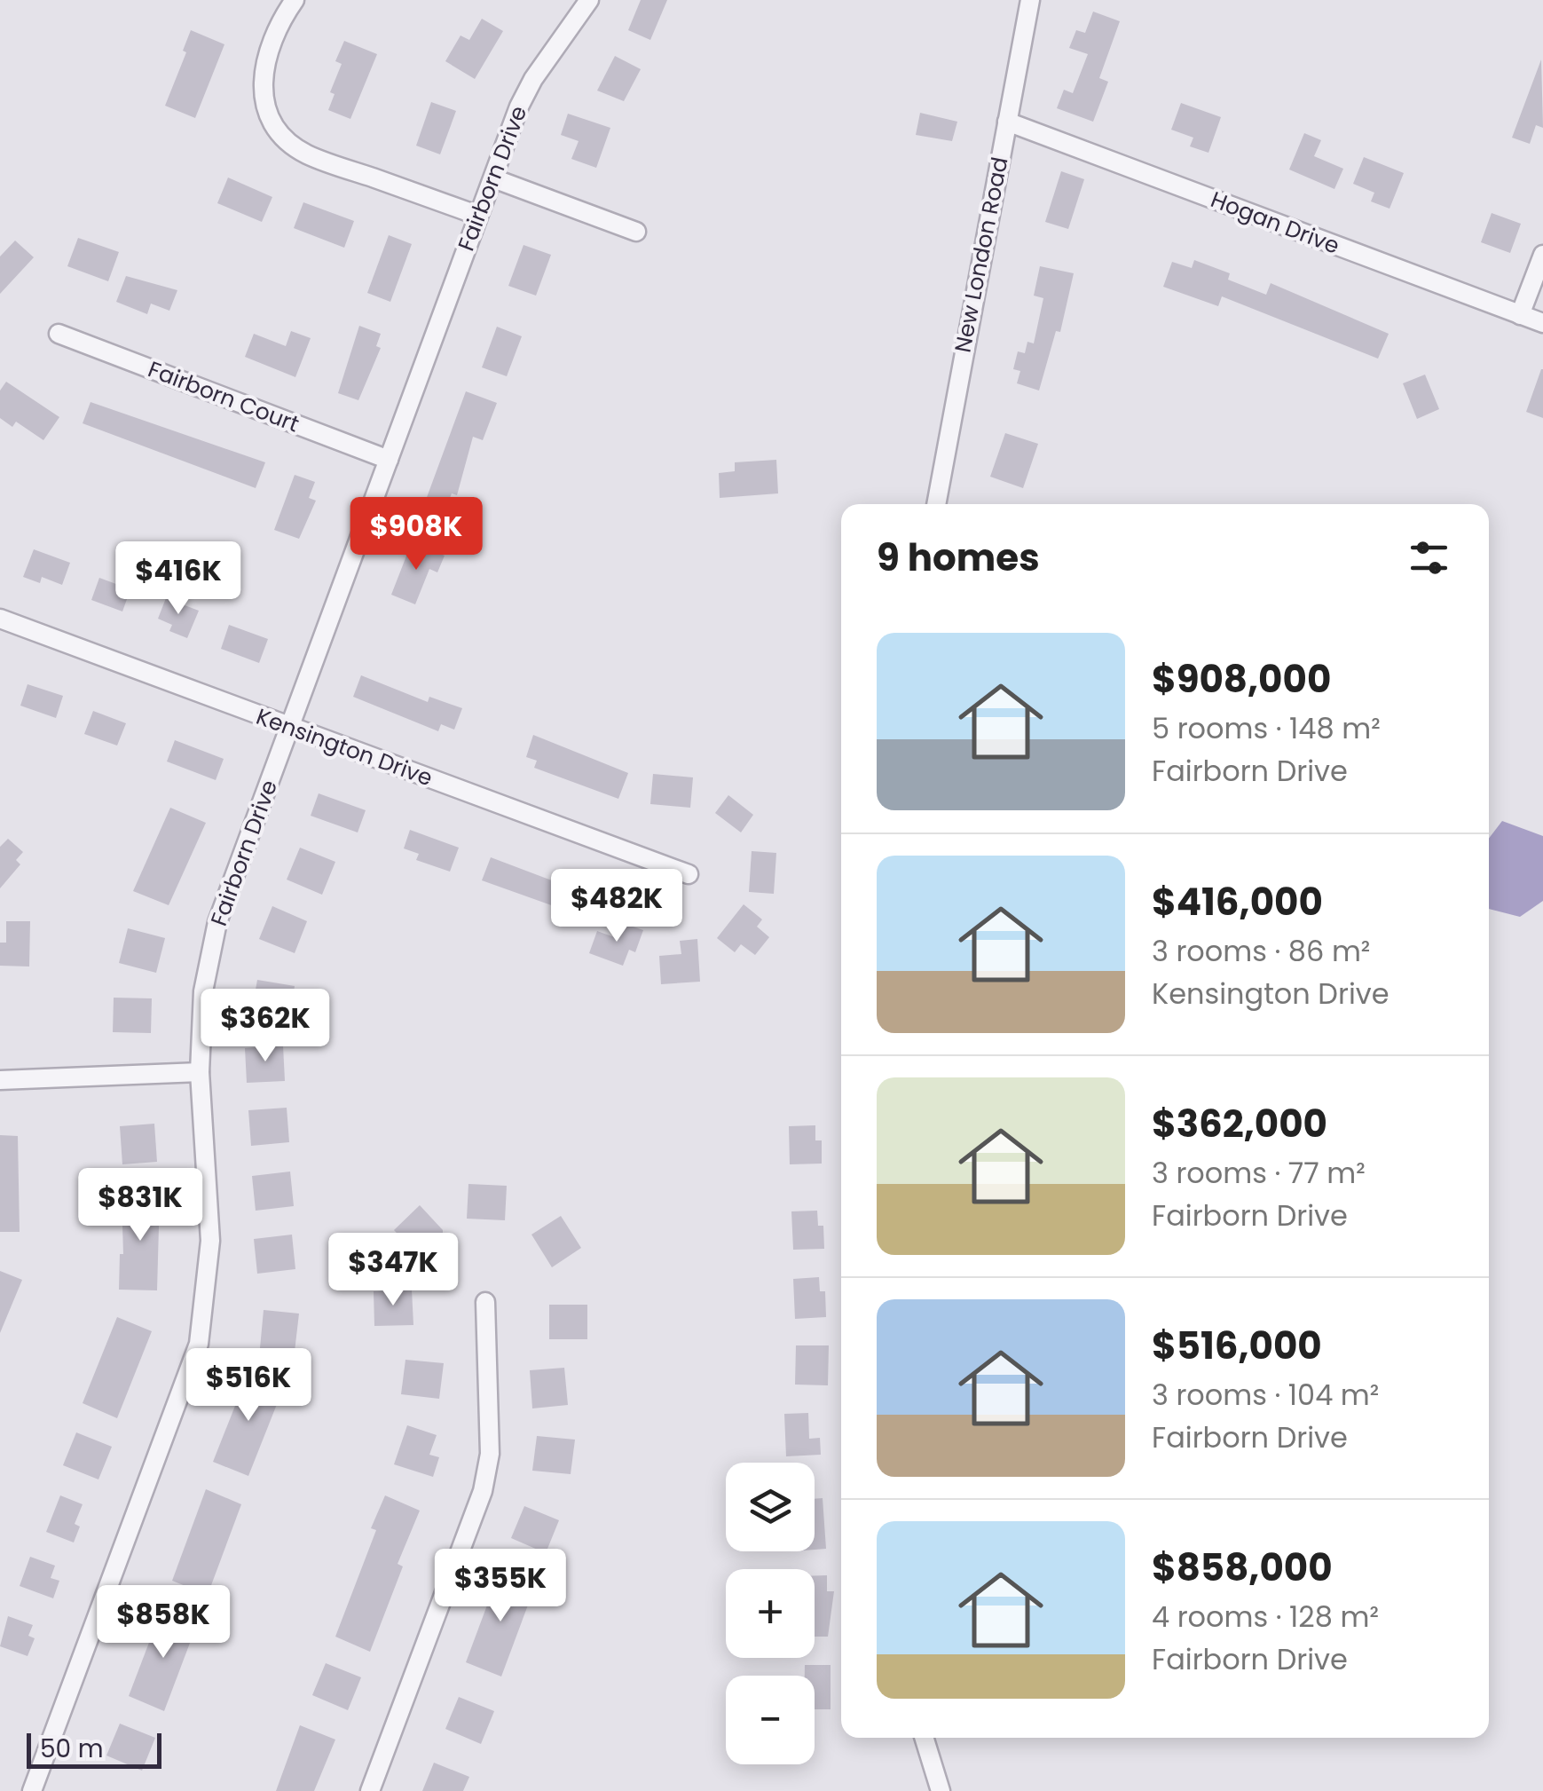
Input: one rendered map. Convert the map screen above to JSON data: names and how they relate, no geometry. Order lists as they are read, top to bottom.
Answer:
{
  "streets": {
    "street": [
      "Fairborn Drive",
      "Hogan Drive",
      "New London Road",
      "Fairborn Court",
      "Kensington Drive"
    ]
  },
  "crossings": [
    ["Fairborn Drive", "Fairborn Court"],
    ["Fairborn Drive", "Kensington Drive"],
    ["Hogan Drive", "New London Road"]
  ],
  "scale_bar": "50 m",
  "page": {
    "price": [
      "$908K",
      "$416K",
      "$482K",
      "$362K",
      "$831K",
      "$347K",
      "$516K",
      "$355K",
      "$858K"
    ],
    "heading": "9 homes",
    "list": [
      {
        "name": "$908,000",
        "note": "5 rooms · 148 m² · Fairborn Drive"
      },
      {
        "name": "$416,000",
        "note": "3 rooms · 86 m² · Kensington Drive"
      },
      {
        "name": "$362,000",
        "note": "3 rooms · 77 m² · Fairborn Drive"
      },
      {
        "name": "$516,000",
        "note": "3 rooms · 104 m² · Fairborn Drive"
      },
      {
        "name": "$858,000",
        "note": "4 rooms · 128 m² · Fairborn Drive"
      }
    ],
    "map_buttons": ["+", "−"],
    "scale": "50 m"
  }
}
